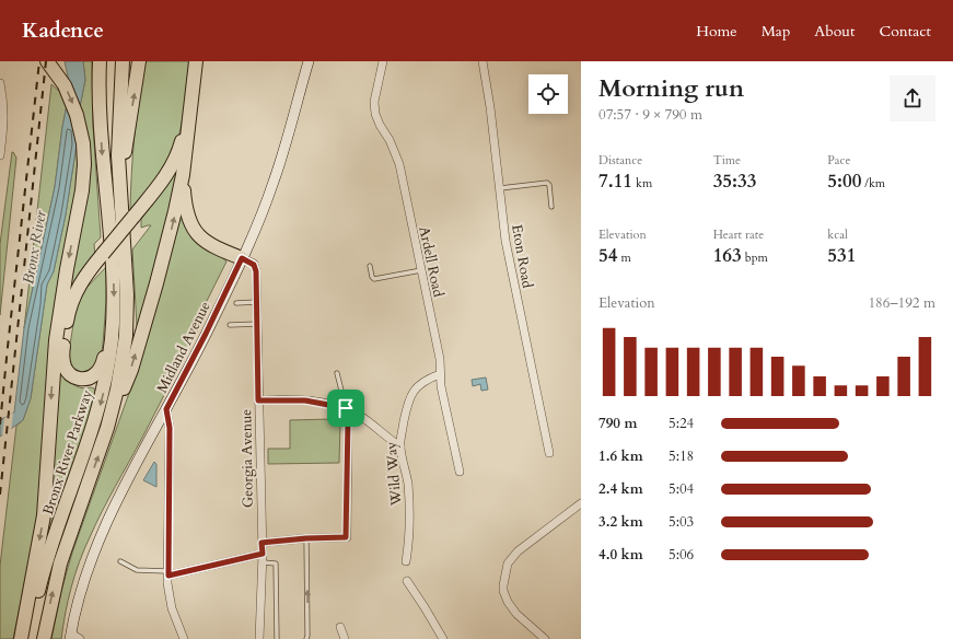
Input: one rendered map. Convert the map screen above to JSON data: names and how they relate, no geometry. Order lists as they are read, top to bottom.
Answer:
{
  "streets": {
    "highway": ["Bronx River Parkway"],
    "street": [
      "Eton Road",
      "Ardell Road",
      "Midland Avenue",
      "Georgia Avenue",
      "Wild Way"
    ]
  },
  "crossings": [
    ["Ardell Road", "Wild Way"],
    ["Midland Avenue", "Georgia Avenue"]
  ],
  "water": ["Bronx River"],
  "page": {
    "header": "Kadence",
    "nav": [
      "Home",
      "Map",
      "About",
      "Contact"
    ],
    "heading": ["Morning run", "07:57 · 9 × 790 m"],
    "stats": [
      ["Distance", "7.11 km"],
      ["Time", "35:33"],
      ["Pace", "5:00 /km"],
      ["Elevation", "54 m"],
      ["Heart rate", "163 bpm"],
      ["kcal", "531"]
    ],
    "chart": ["Elevation", "186–192 m"],
    "list": [
      {
        "name": "790 m",
        "note": "5:24"
      },
      {
        "name": "1.6 km",
        "note": "5:18"
      },
      {
        "name": "2.4 km",
        "note": "5:04"
      },
      {
        "name": "3.2 km",
        "note": "5:03"
      },
      {
        "name": "4.0 km",
        "note": "5:06"
      }
    ]
  }
}
